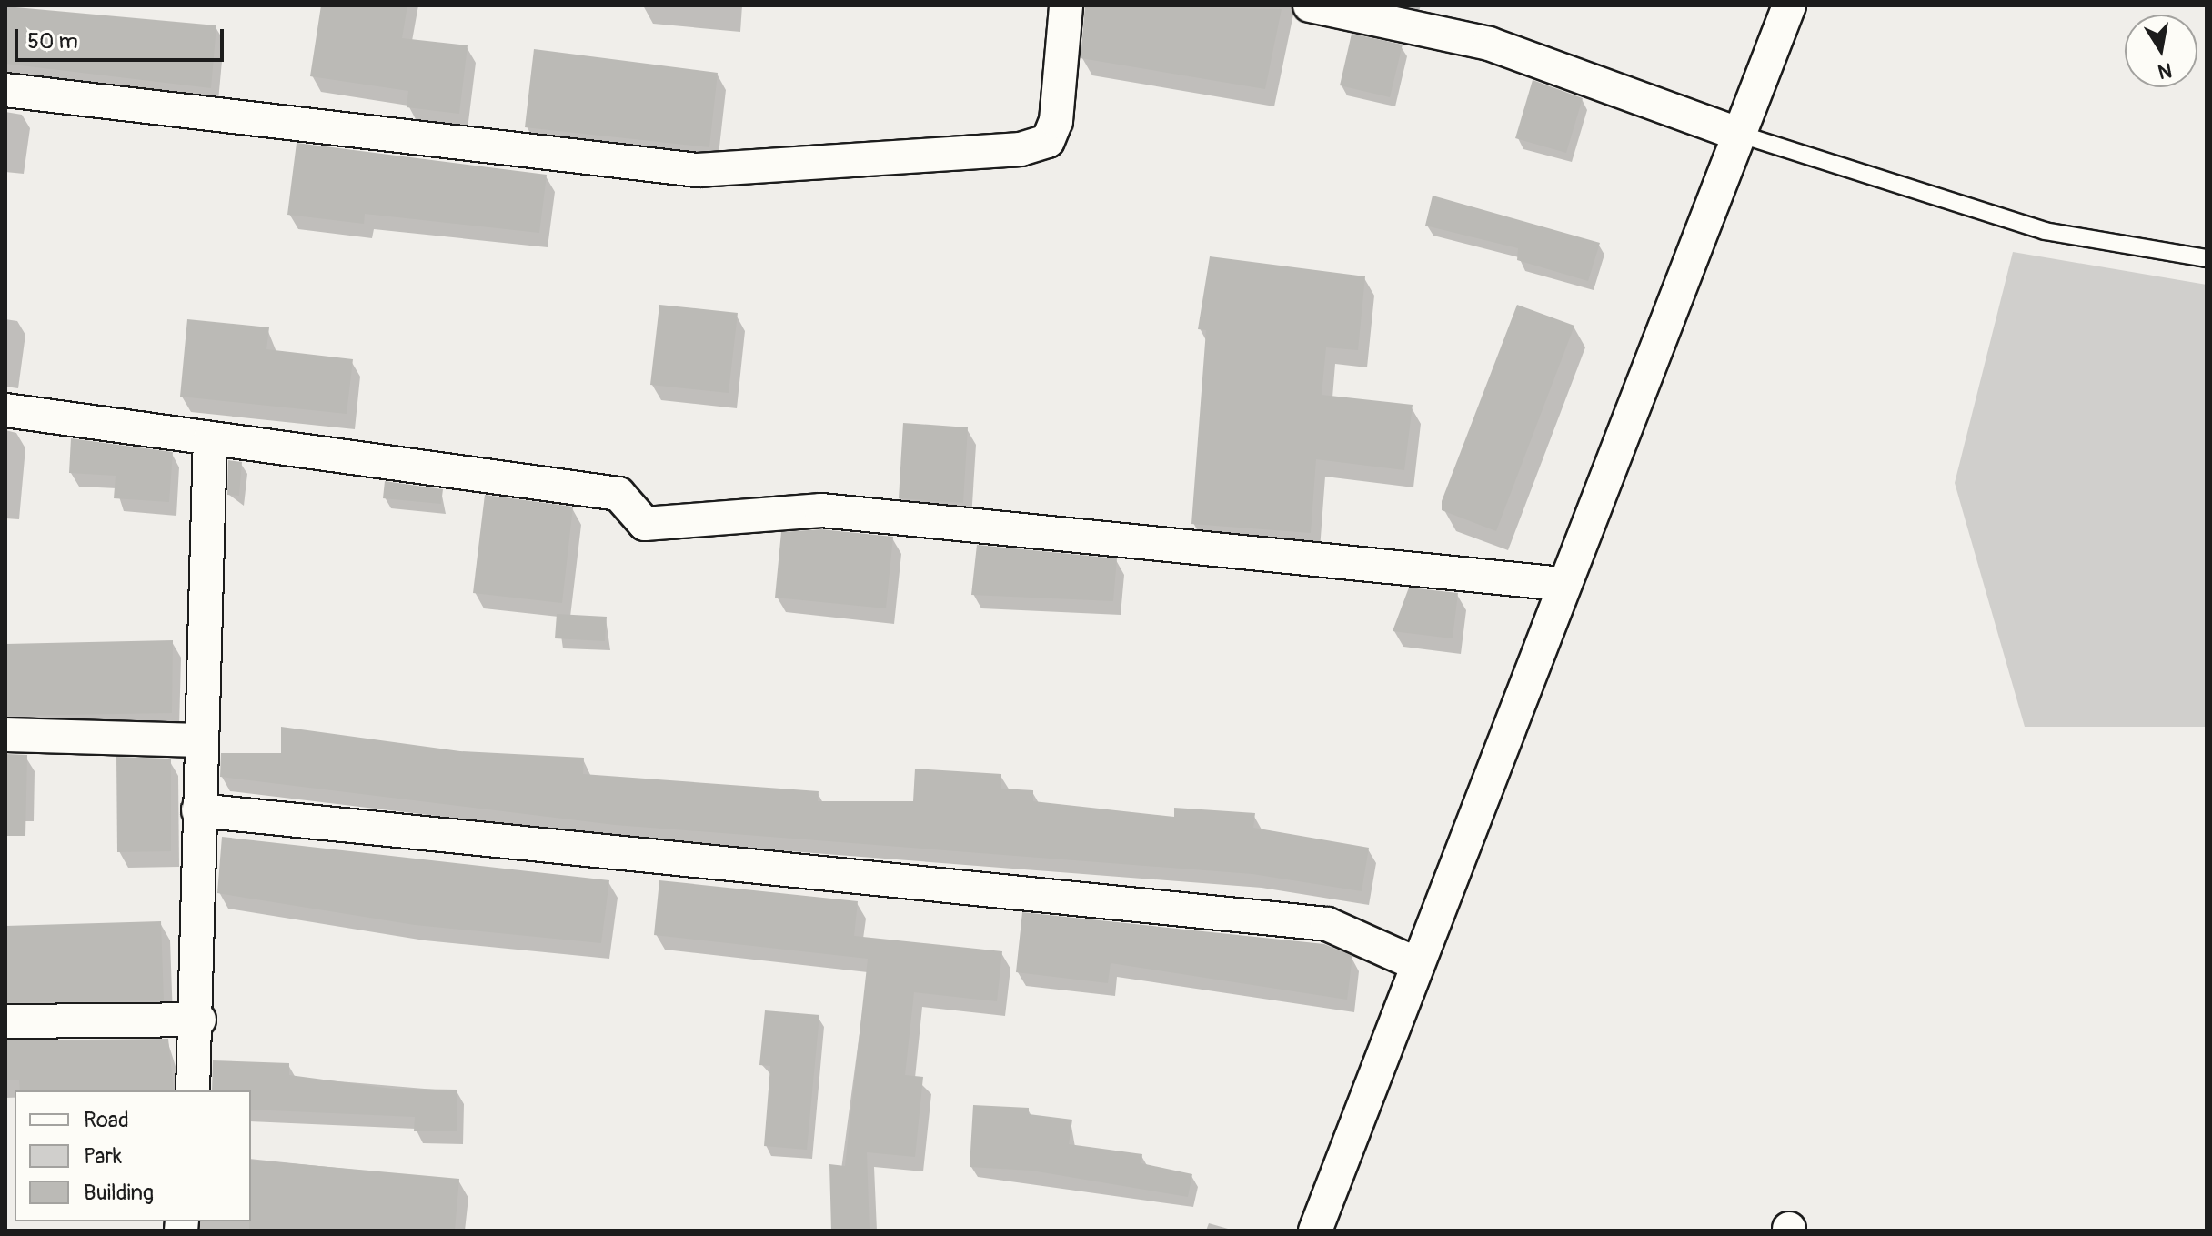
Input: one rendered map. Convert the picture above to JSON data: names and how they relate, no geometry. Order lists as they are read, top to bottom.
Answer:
{
  "legend": ["Road", "Park", "Building"],
  "scale_bar": "50 m",
  "north": "bottom"
}
